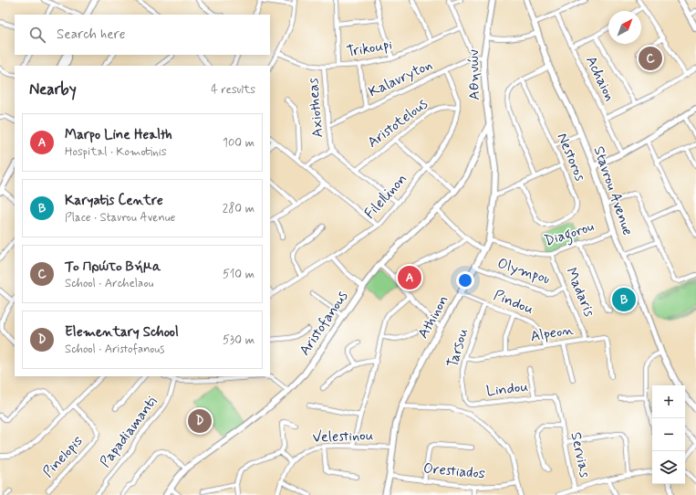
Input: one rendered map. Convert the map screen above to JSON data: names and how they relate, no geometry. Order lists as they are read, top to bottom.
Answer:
{
  "streets": {
    "street": [
      "Trikoupi",
      "Αθηνών",
      "Kalavryton",
      "Achaion",
      "Axiotheas",
      "Aristotelous",
      "Nestoros",
      "Stavrou Avenue",
      "Filellinon",
      "Diagorou",
      "Olympou",
      "Madaris",
      "Pindou",
      "Athinon",
      "Aristofanous",
      "Alpeon",
      "Tarsou",
      "Lindou",
      "Papadiamanti",
      "Velestinou",
      "Servias",
      "Pinelopis",
      "Orestiados"
    ]
  },
  "crossings": [
    ["Trikoupi", "Axiotheas"],
    ["Αθηνών", "Athinon"],
    ["Αθηνών", "Aristofanous"],
    ["Kalavryton", "Axiotheas"],
    ["Kalavryton", "Filellinon"],
    ["Axiotheas", "Aristotelous"],
    ["Axiotheas", "Filellinon"],
    ["Aristotelous", "Filellinon"],
    ["Stavrou Avenue", "Diagorou"],
    ["Diagorou", "Madaris"],
    ["Diagorou", "Athinon"],
    ["Olympou", "Madaris"],
    ["Olympou", "Athinon"],
    ["Madaris", "Alpeon"],
    ["Pindou", "Athinon"],
    ["Pindou", "Alpeon"],
    ["Pindou", "Tarsou"],
    ["Athinon", "Aristofanous"],
    ["Athinon", "Velestinou"],
    ["Athinon", "Orestiados"],
    ["Alpeon", "Tarsou"],
    ["Tarsou", "Lindou"],
    ["Lindou", "Servias"]
  ],
  "north": "top right",
  "page": {
    "search": "Search here",
    "pins": [
      "C",
      "A",
      "B",
      "D"
    ],
    "heading": ["Nearby", "4 results"],
    "list": [
      {
        "mark": "A",
        "name": "Marpo Line Health",
        "note": "Hospital · Komotinis",
        "value": "100 m"
      },
      {
        "mark": "B",
        "name": "Karyatis Centre",
        "note": "Place · Stavrou Avenue",
        "value": "280 m"
      },
      {
        "mark": "C",
        "name": "Το Πρώτο Βήμα",
        "note": "School · Archelaou",
        "value": "510 m"
      },
      {
        "mark": "D",
        "name": "Elementary School",
        "note": "School · Aristofanous",
        "value": "530 m"
      }
    ],
    "map_buttons": ["+", "−"]
  }
}
